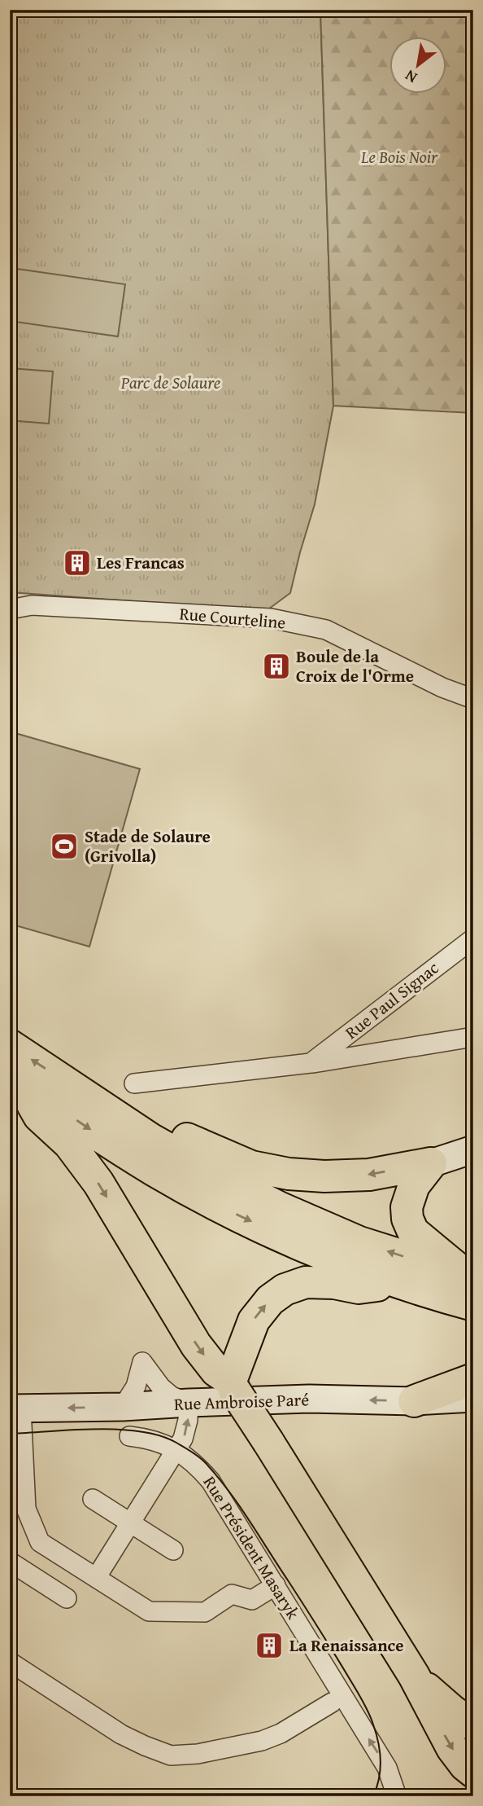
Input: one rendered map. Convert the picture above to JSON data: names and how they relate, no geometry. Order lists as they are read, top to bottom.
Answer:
{
  "streets": {
    "main road": ["Rue Ambroise Paré"],
    "street": ["Rue Courteline", "Rue Paul Signac", "Rue Président Masaryk"]
  },
  "one_way": ["Rue Ambroise Paré", "Rue Président Masaryk"],
  "parks": ["Le Bois Noir", "Parc de Solaure"],
  "places": {
    "building": ["Les Francas", "Boule de la Croix de l'Orme", "La Renaissance"],
    "sports": ["Stade de Solaure (Grivolla)"]
  },
  "north": "bottom left"
}
